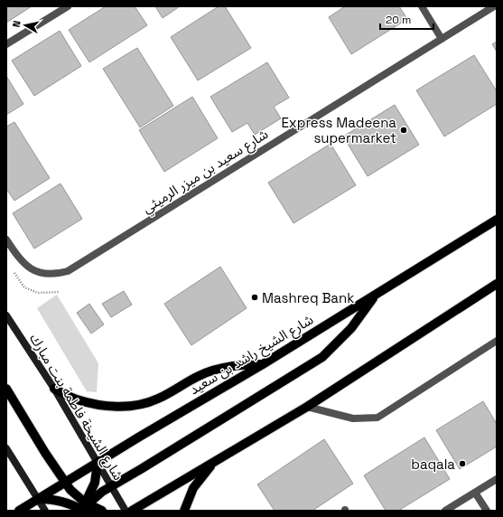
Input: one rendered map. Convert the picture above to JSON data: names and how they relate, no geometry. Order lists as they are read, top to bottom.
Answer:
{
  "streets": {
    "main road": ["شارع الشيخ راشد بن سعيد", "شارع الشيخة فاطمة بنت مبارك"],
    "street": ["شارع سعيد بن ميزر الرميثي"]
  },
  "crossings": [
    ["شارع الشيخ راشد بن سعيد", "شارع الشيخة فاطمة بنت مبارك"]
  ],
  "places": ["Express Madeena supermarket", "Mashreq Bank", "baqala"],
  "scale_bar": "20 m",
  "north": "left"
}
